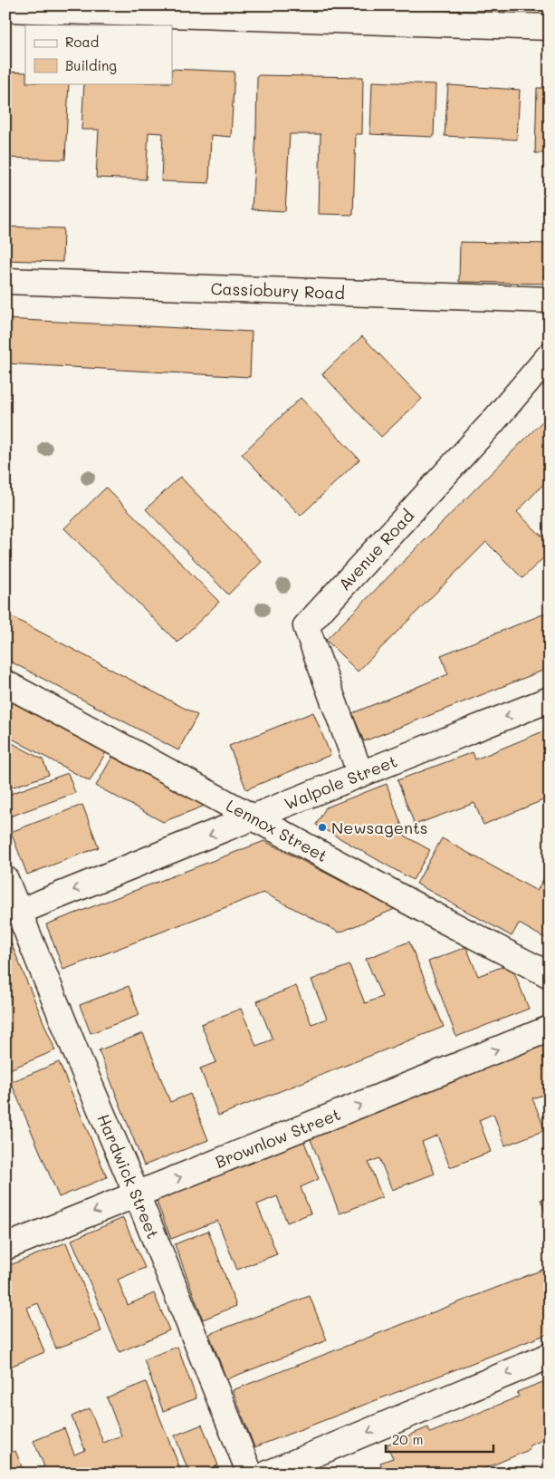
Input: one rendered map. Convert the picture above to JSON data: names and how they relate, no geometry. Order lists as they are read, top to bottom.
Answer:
{
  "streets": {
    "street": [
      "Cassiobury Road",
      "Avenue Road",
      "Walpole Street",
      "Lennox Street",
      "Brownlow Street",
      "Hardwick Street"
    ]
  },
  "crossings": [
    ["Avenue Road", "Walpole Street"],
    ["Walpole Street", "Lennox Street"],
    ["Walpole Street", "Hardwick Street"],
    ["Brownlow Street", "Hardwick Street"]
  ],
  "one_way": ["Walpole Street"],
  "places": ["Newsagents"],
  "legend": ["Road", "Building"],
  "scale_bar": "20 m"
}
